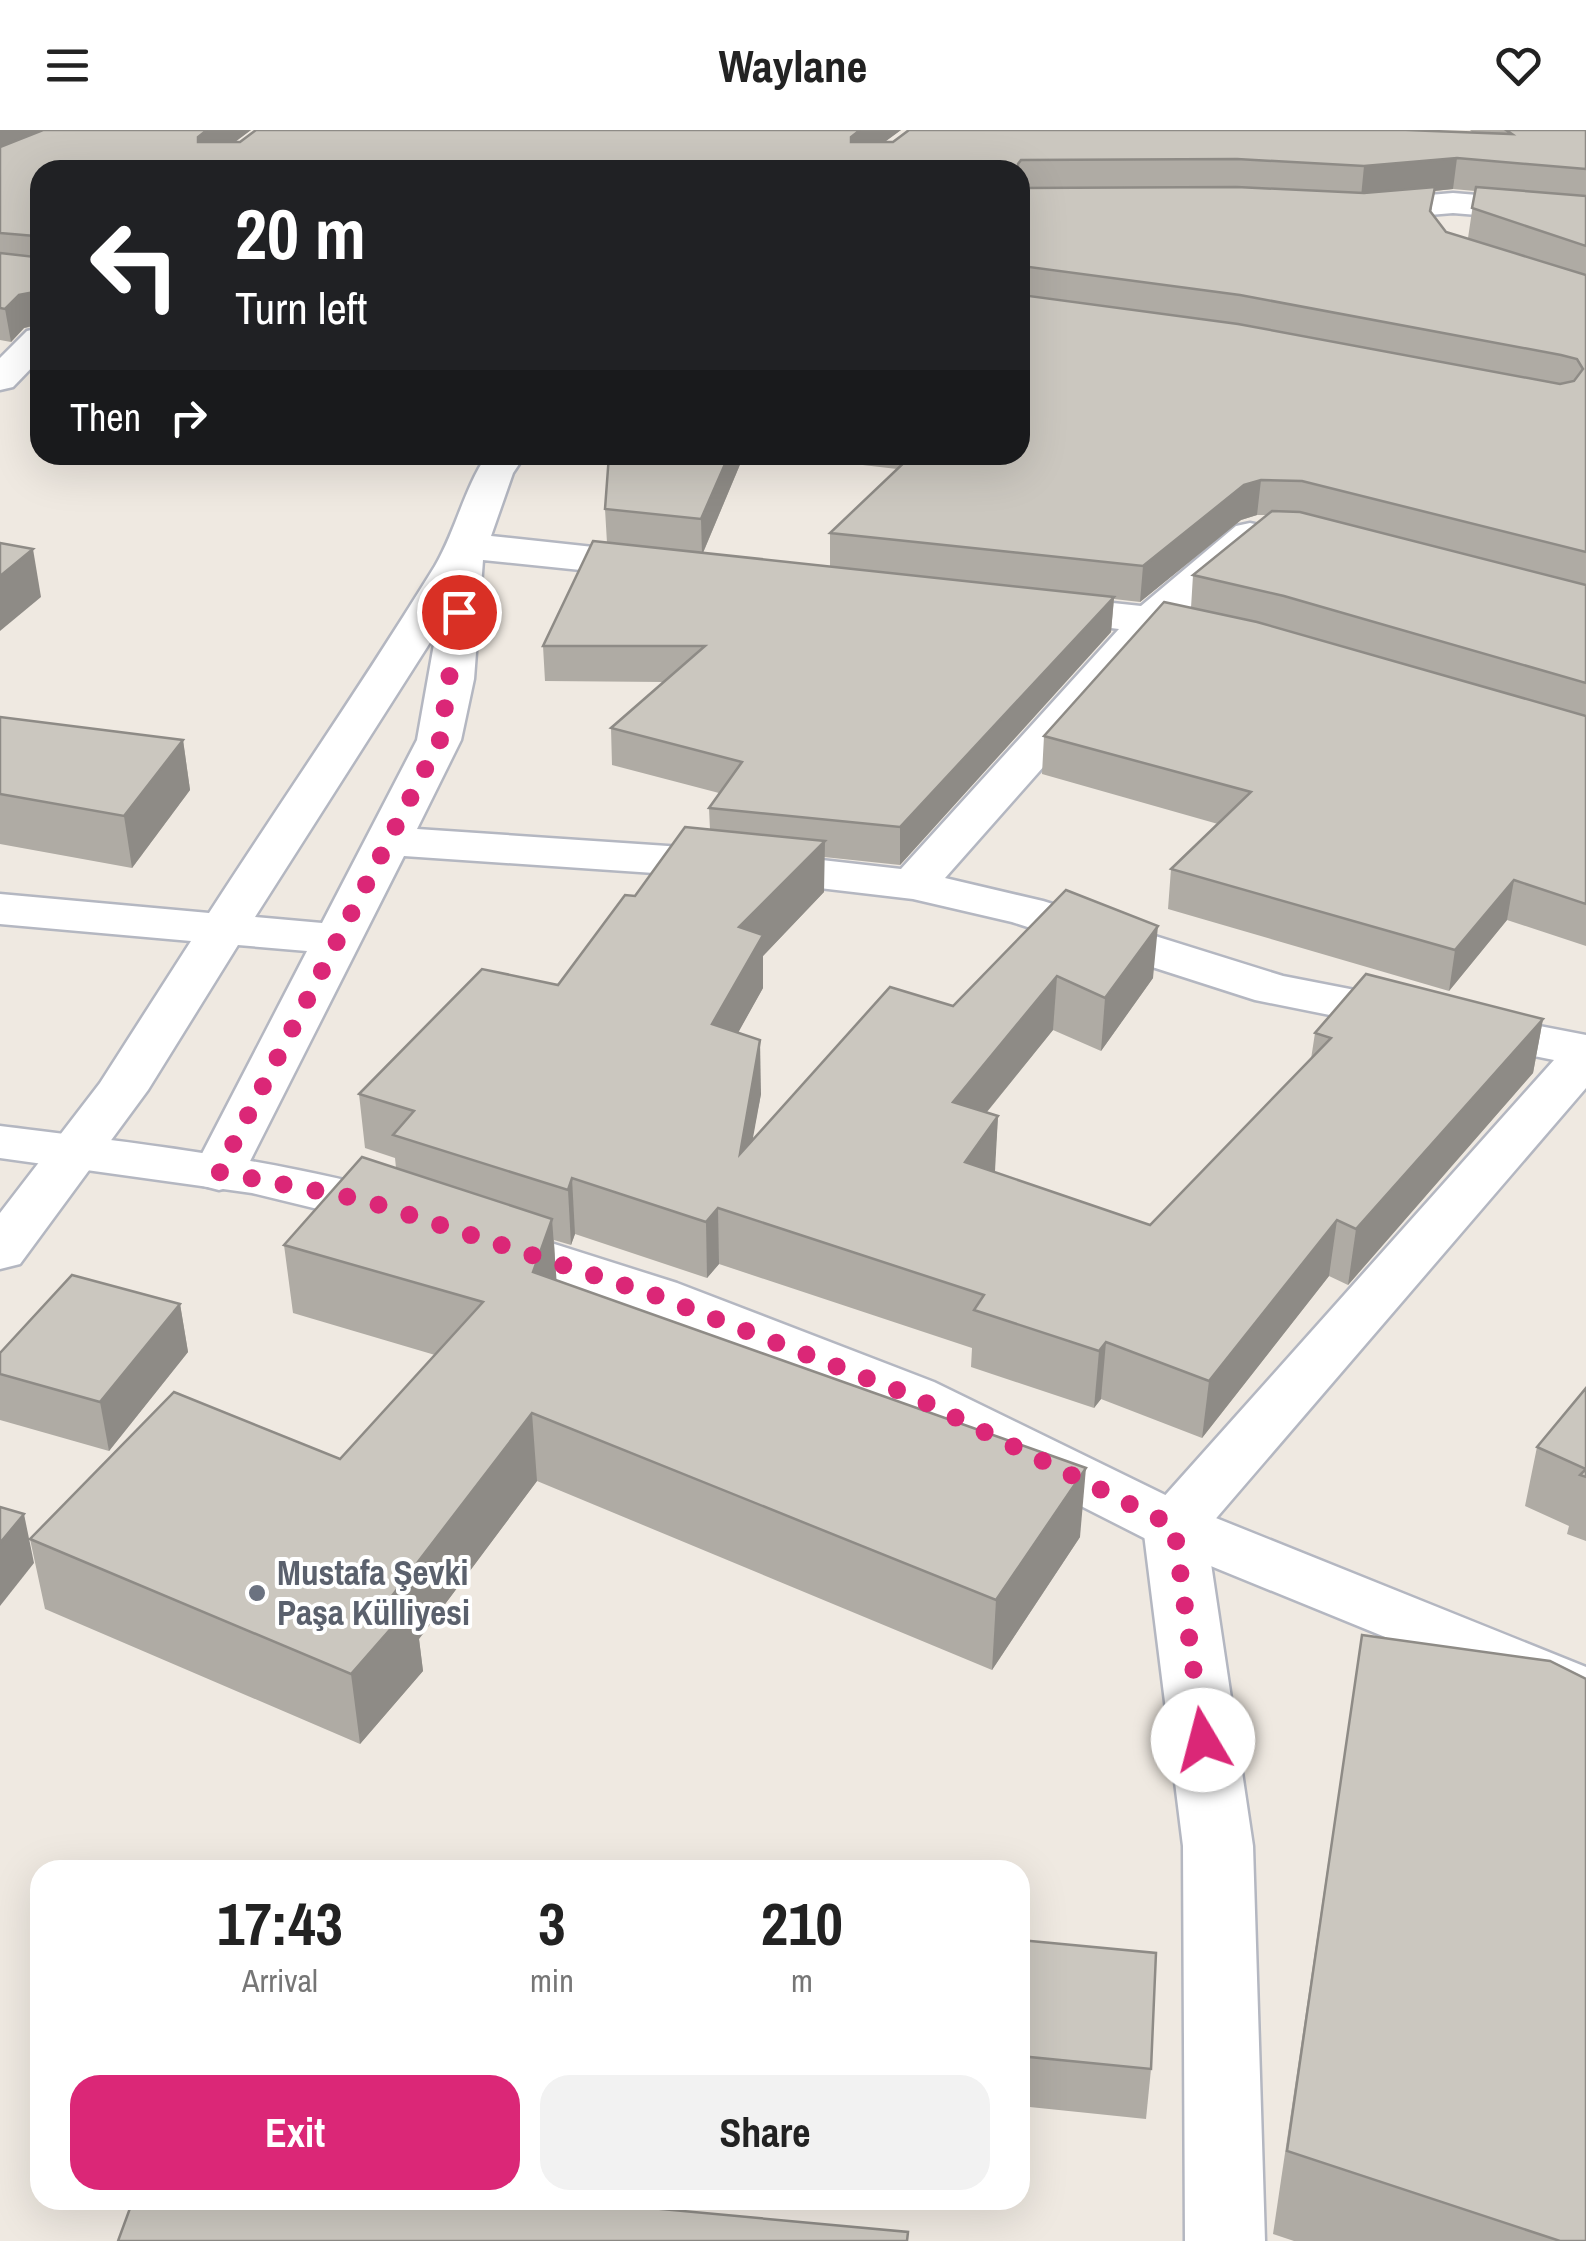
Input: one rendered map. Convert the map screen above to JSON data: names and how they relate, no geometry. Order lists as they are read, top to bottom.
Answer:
{
  "places": ["Mustafa Şevki Paşa Külliyesi"],
  "page": {
    "header": "Waylane",
    "turn": ["20 m", "Turn left"],
    "then": "Then",
    "eta": [
      "17:43",
      "Arrival",
      "3",
      "min",
      "210",
      "m"
    ],
    "buttons": ["Exit", "Share"]
  }
}
